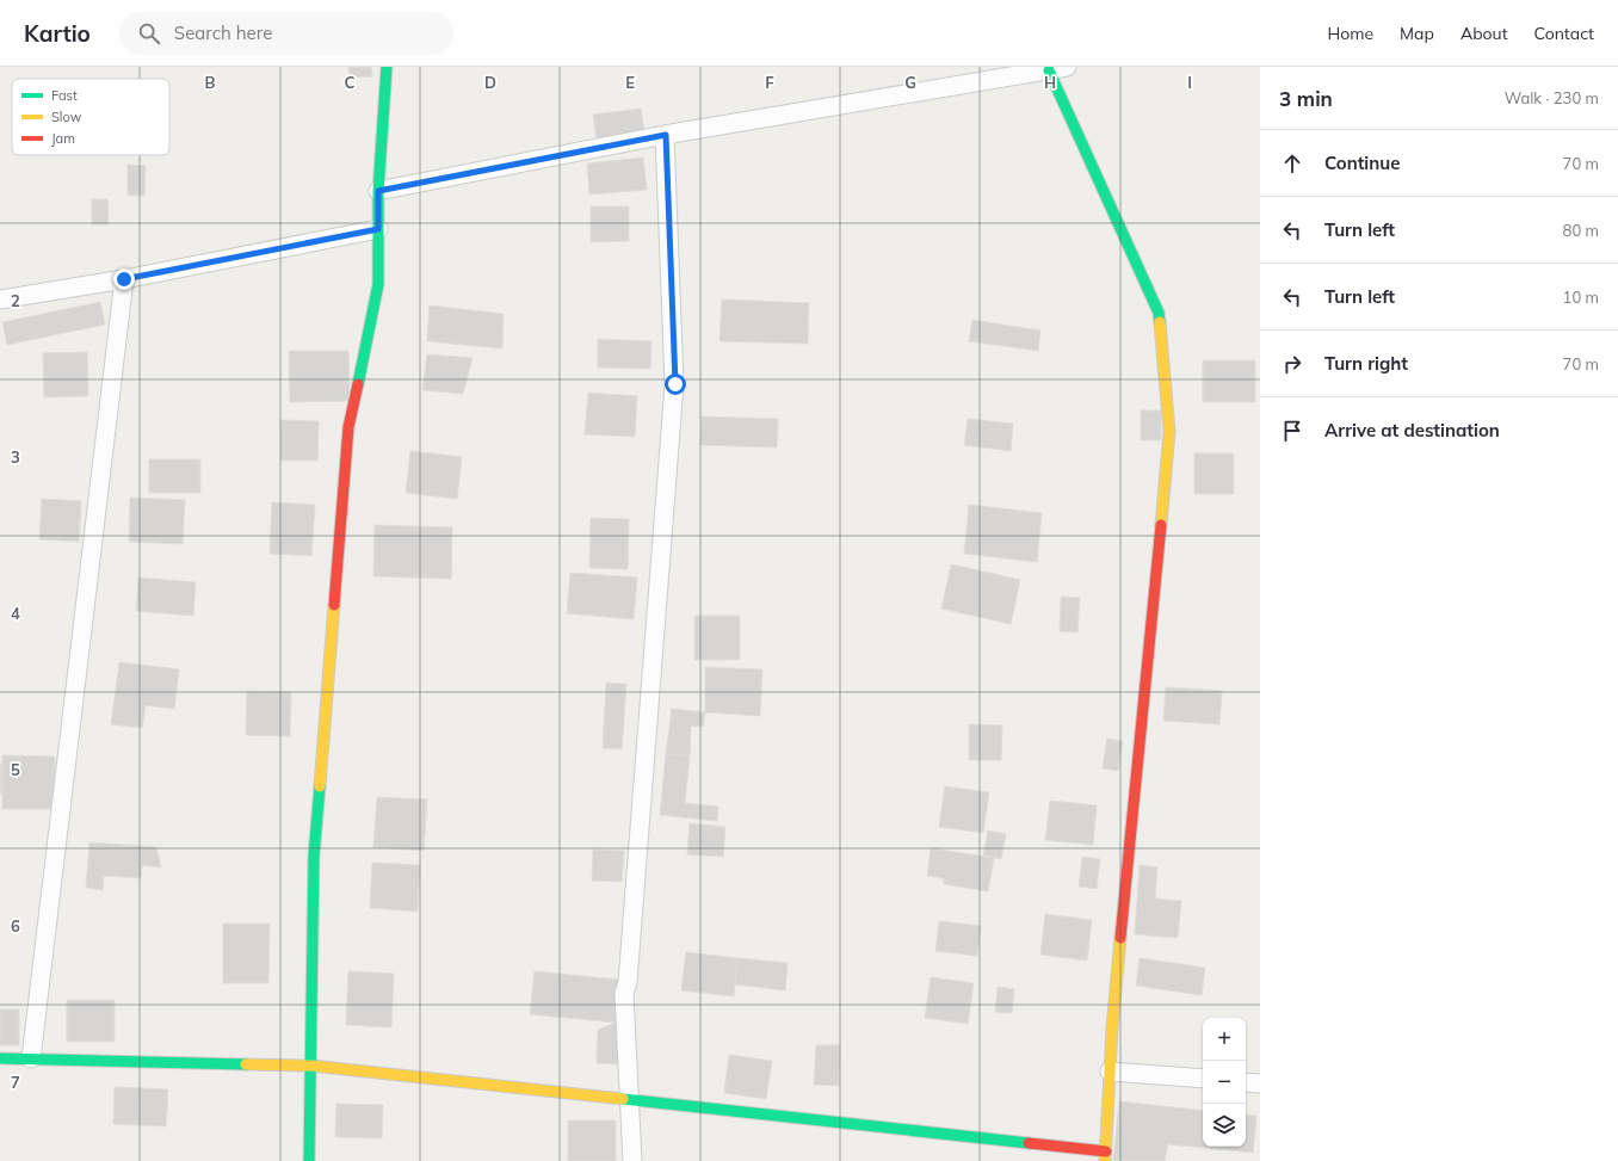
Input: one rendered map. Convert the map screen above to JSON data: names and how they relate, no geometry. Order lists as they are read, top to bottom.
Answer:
{
  "legend": ["Fast", "Slow", "Jam"],
  "page": {
    "header": "Kartio",
    "search": "Search here",
    "nav": [
      "Home",
      "Map",
      "About",
      "Contact"
    ],
    "heading": ["3 min", "Walk · 230 m"],
    "list": [
      ["Continue", "70 m"],
      ["Turn left", "80 m"],
      ["Turn left", "10 m"],
      ["Turn right", "70 m"],
      "Arrive at destination"
    ],
    "map_buttons": ["+", "−"]
  },
  "grid": {
    "columns": [
      "B",
      "C",
      "D",
      "E",
      "F",
      "G",
      "H",
      "I"
    ],
    "rows": [
      "2",
      "3",
      "4",
      "5",
      "6",
      "7"
    ]
  }
}
